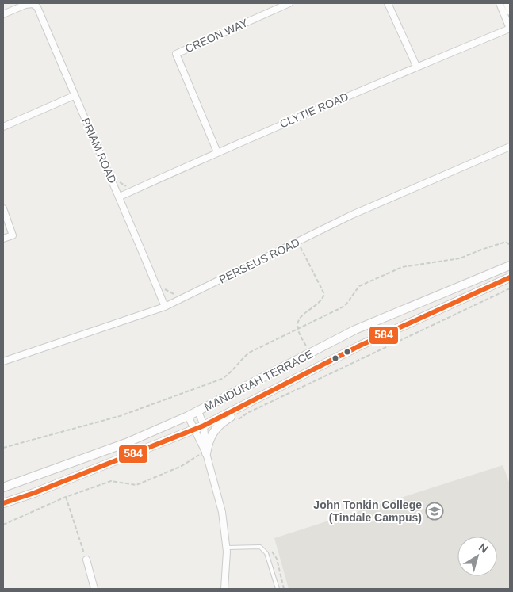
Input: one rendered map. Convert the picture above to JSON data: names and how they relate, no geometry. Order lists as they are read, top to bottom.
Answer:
{
  "streets": {
    "main road": ["MANDURAH TERRACE"],
    "street": [
      "CREON WAY",
      "CLYTIE ROAD",
      "PRIAM ROAD",
      "PERSEUS ROAD"
    ]
  },
  "crossings": [
    ["CREON WAY", "CLYTIE ROAD"],
    ["CLYTIE ROAD", "PRIAM ROAD"],
    ["PRIAM ROAD", "PERSEUS ROAD"]
  ],
  "places": {
    "school or university": ["John Tonkin College (Tindale Campus)"]
  },
  "lines": ["transit line 584"],
  "north": "top right"
}
